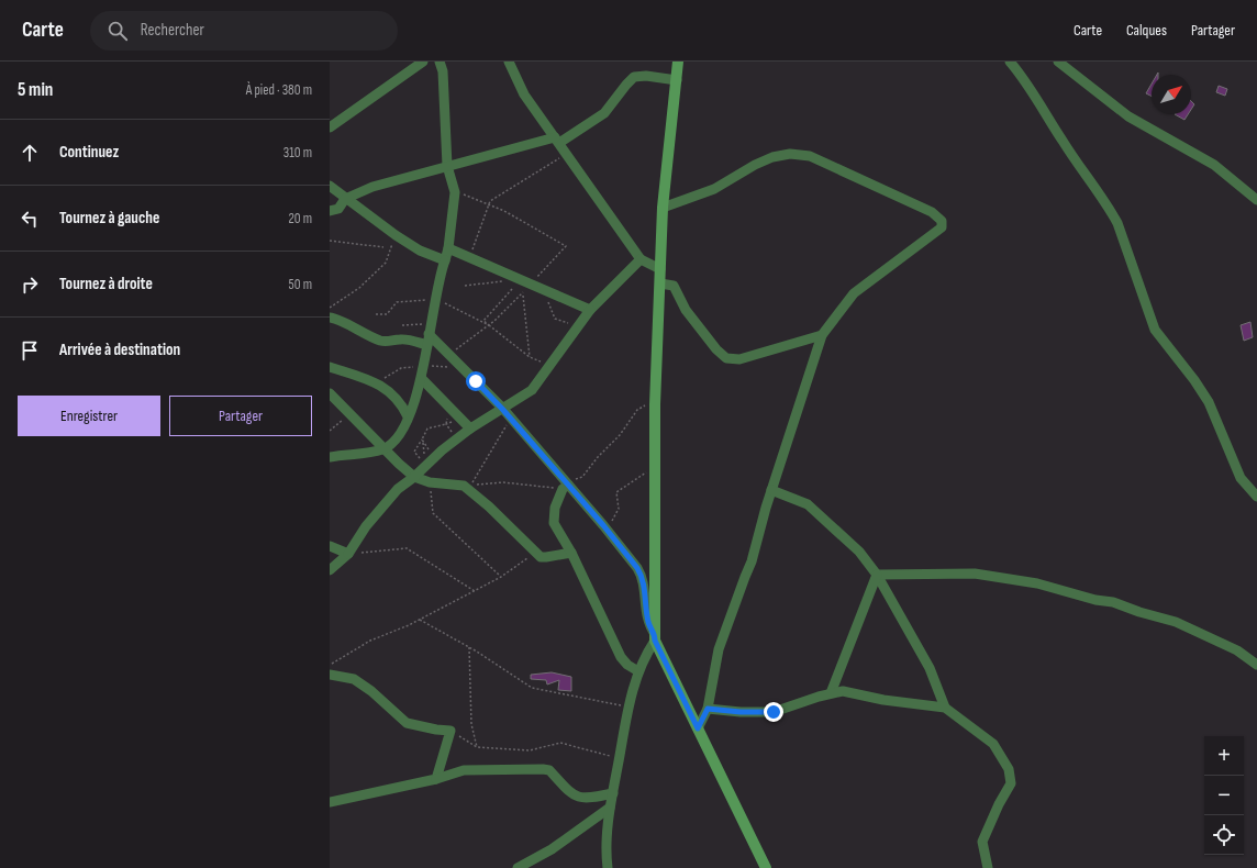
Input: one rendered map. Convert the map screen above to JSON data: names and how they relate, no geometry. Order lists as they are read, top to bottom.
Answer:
{
  "north": "top right",
  "page": {
    "header": "Carte",
    "search": "Rechercher",
    "nav": ["Carte", "Calques", "Partager"],
    "heading": ["5 min", "À pied · 380 m"],
    "list": [
      ["Continuez", "310 m"],
      ["Tournez à gauche", "20 m"],
      ["Tournez à droite", "50 m"],
      "Arrivée à destination"
    ],
    "buttons": ["Enregistrer", "Partager"],
    "map_buttons": ["+", "−"]
  }
}
